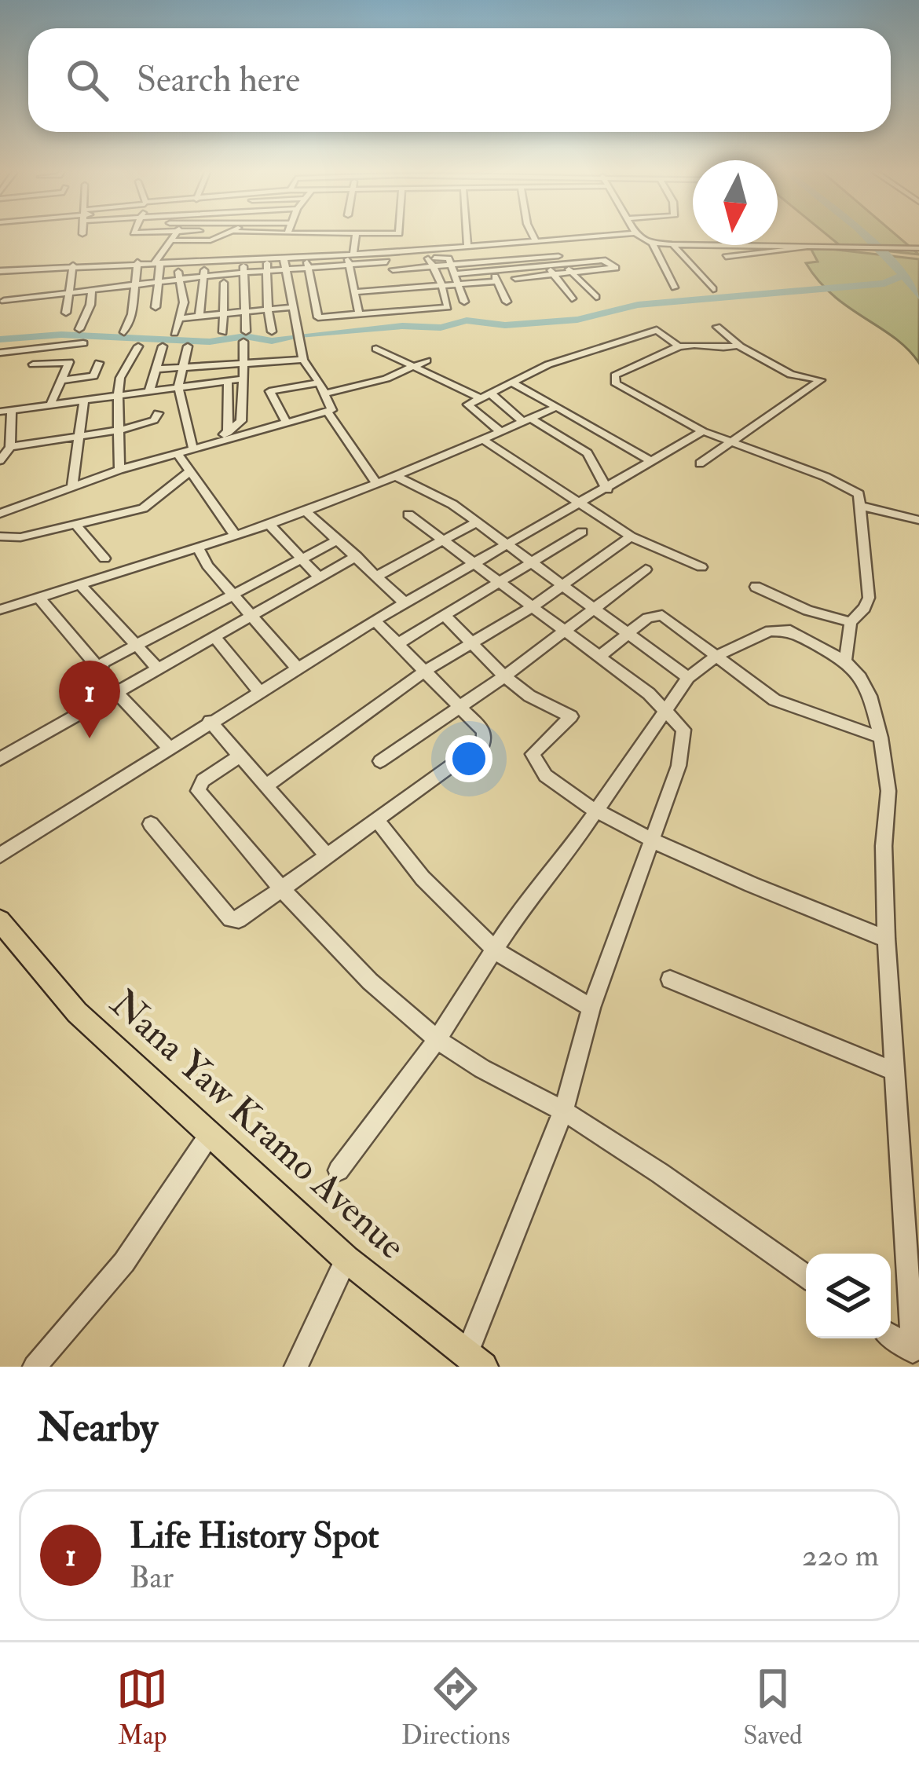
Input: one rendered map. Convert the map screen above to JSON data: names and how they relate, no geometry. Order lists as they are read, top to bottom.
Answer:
{
  "streets": {
    "main road": ["Nana Yaw Kramo Avenue"]
  },
  "north": "bottom",
  "page": {
    "search": "Search here",
    "pins": "1",
    "heading": "Nearby",
    "list": [
      {
        "mark": "1",
        "name": "Life History Spot",
        "note": "Bar",
        "value": "220 m"
      }
    ],
    "nav": ["Map", "Directions", "Saved"]
  }
}
